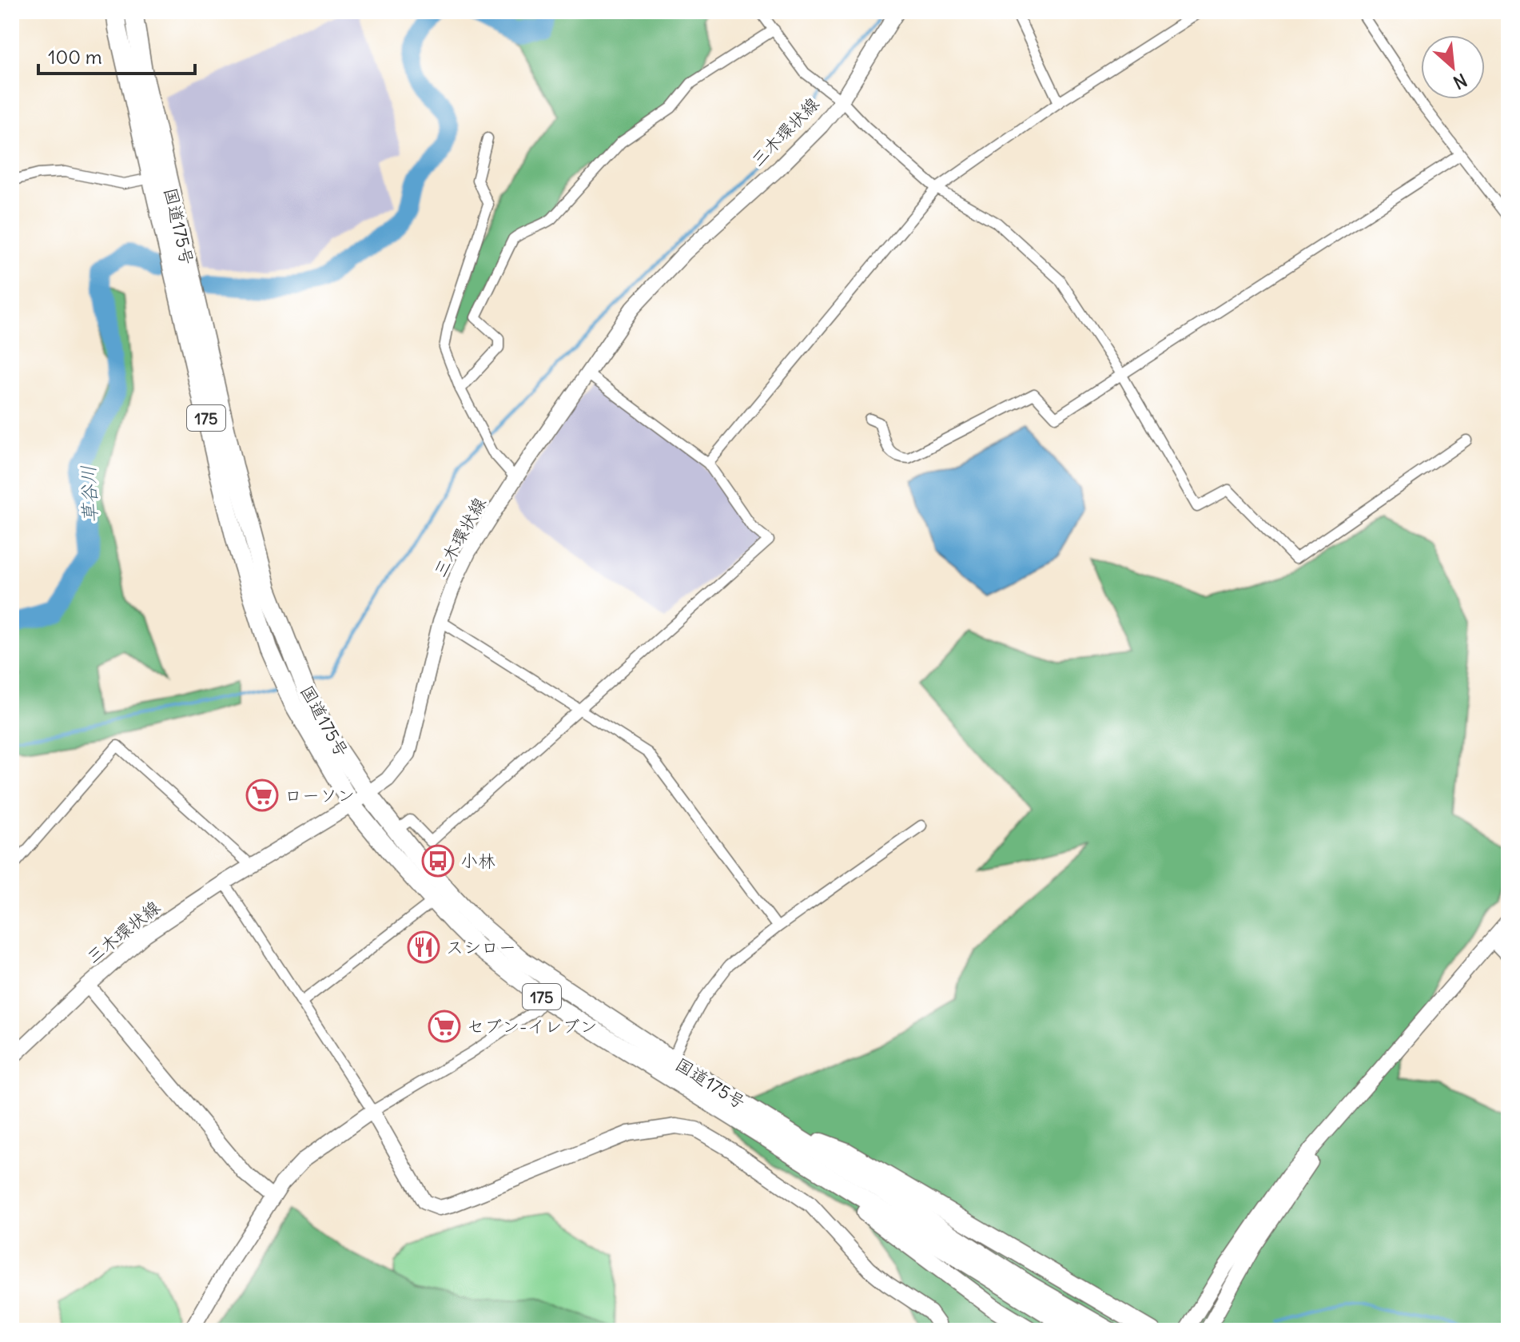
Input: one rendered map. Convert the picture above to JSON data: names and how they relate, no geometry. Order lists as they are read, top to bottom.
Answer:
{
  "streets": {
    "highway": ["国道175号", "175"],
    "street": ["三木環状線"]
  },
  "crossings": [
    ["三木環状線", "国道175号"]
  ],
  "water": ["草谷川"],
  "places": {
    "supermarket": ["ローソン", "セブン-イレブン"],
    "bus stop": ["小林"],
    "restaurant": ["スシロー"]
  },
  "scale_bar": "100 m",
  "north": "bottom right"
}
